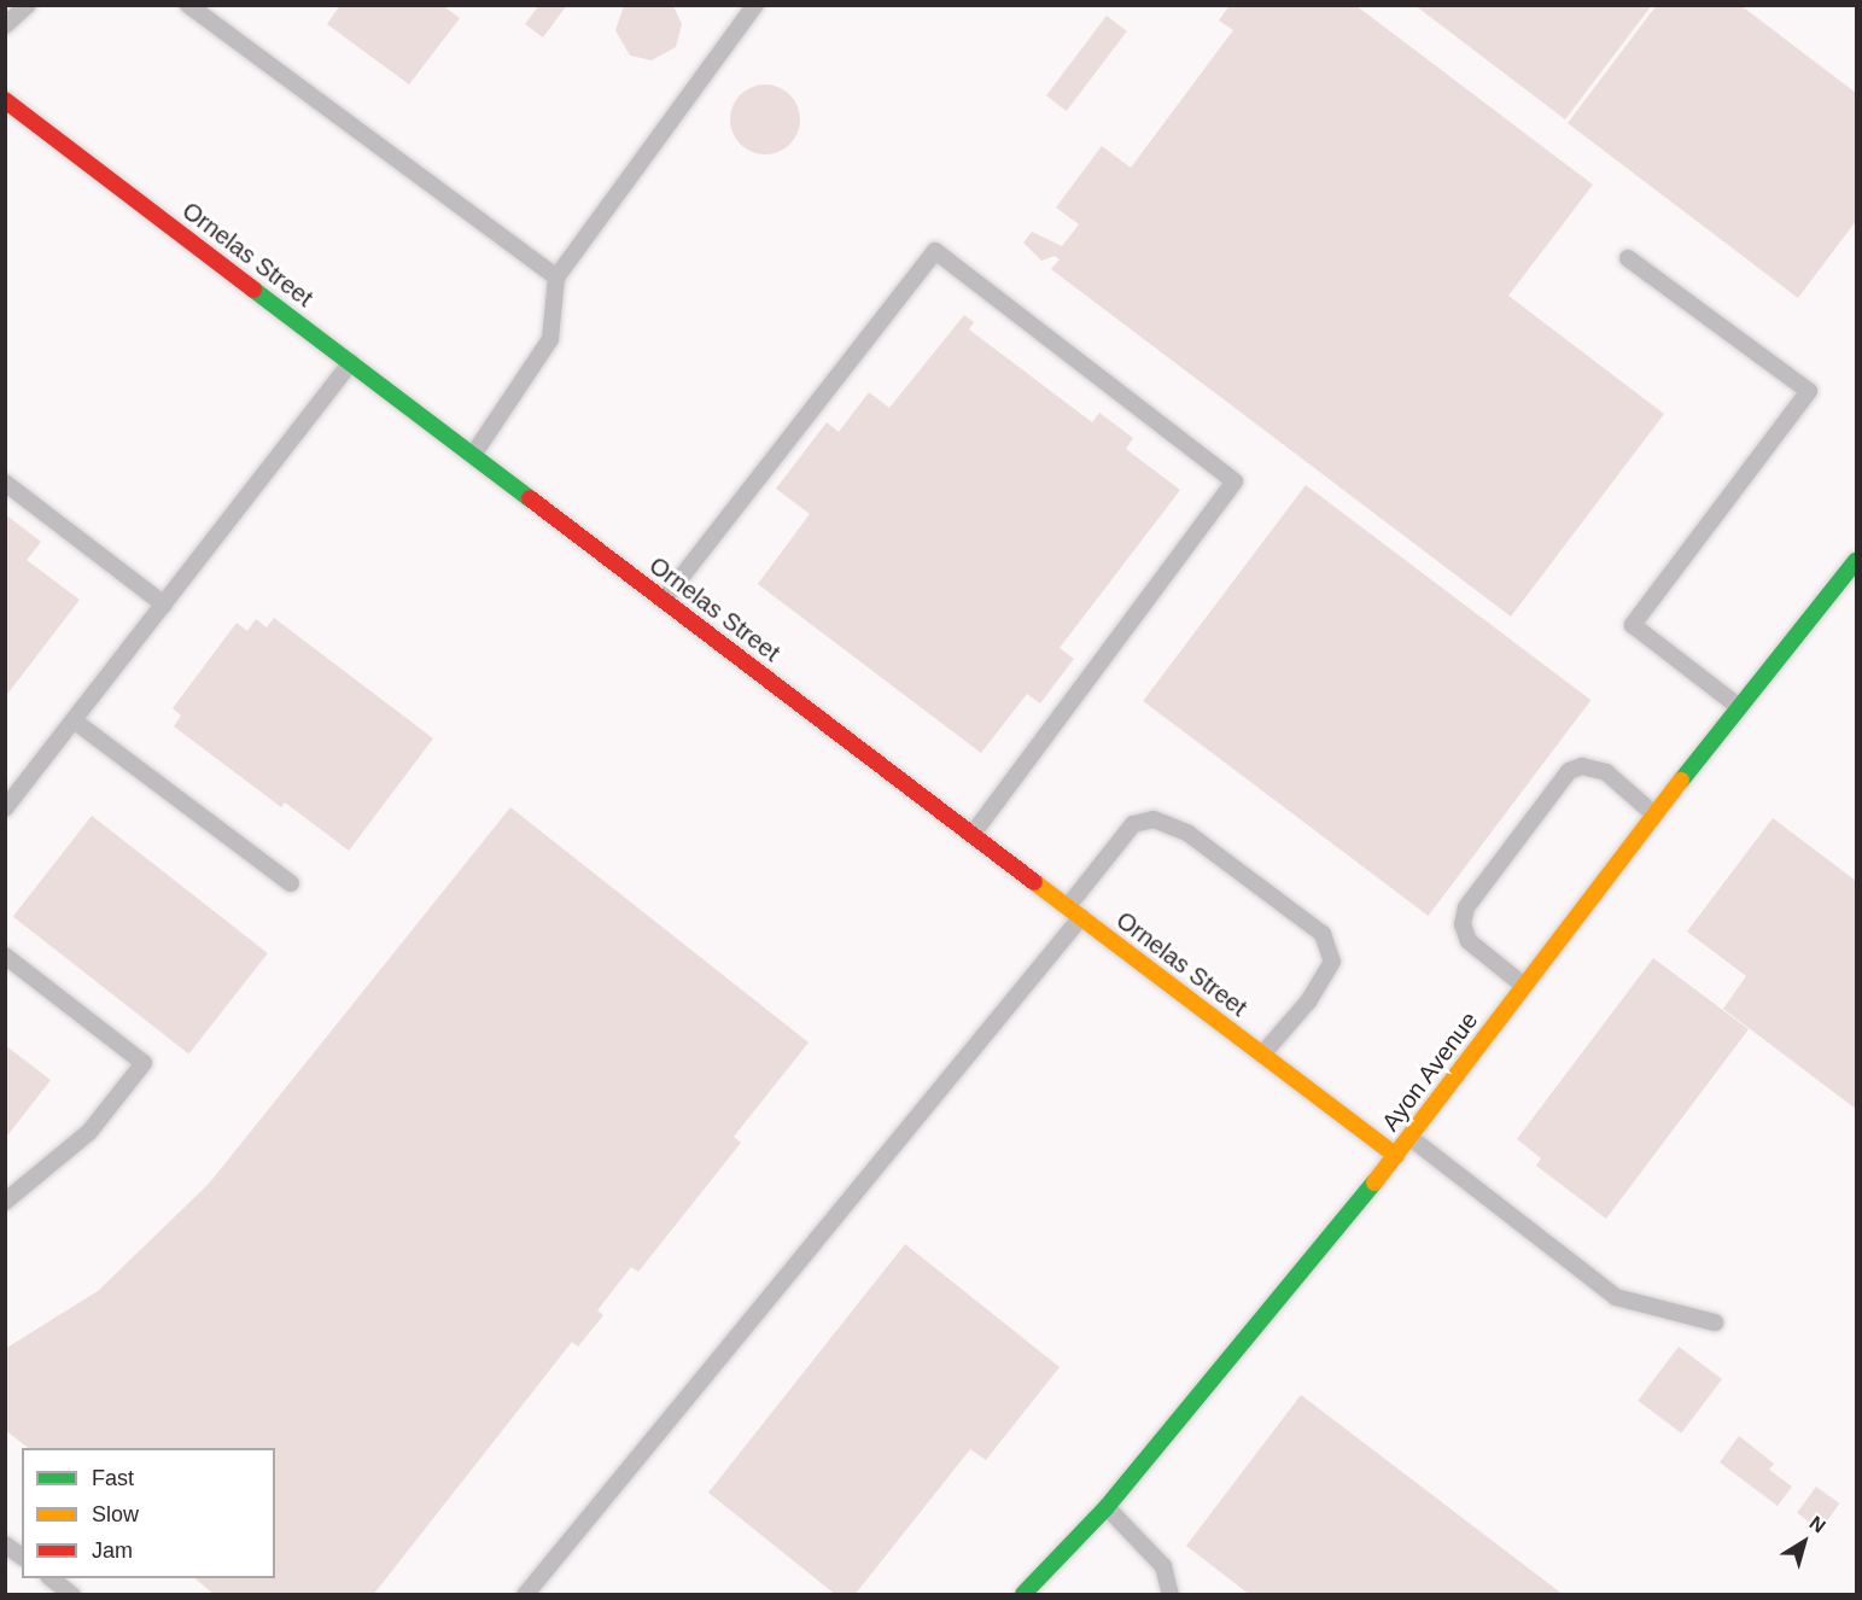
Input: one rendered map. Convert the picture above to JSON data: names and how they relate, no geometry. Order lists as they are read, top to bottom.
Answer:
{
  "streets": {
    "street": ["Ornelas Street", "Ayon Avenue"]
  },
  "crossings": [
    ["Ornelas Street", "Ayon Avenue"]
  ],
  "legend": ["Fast", "Slow", "Jam"],
  "north": "top right"
}
